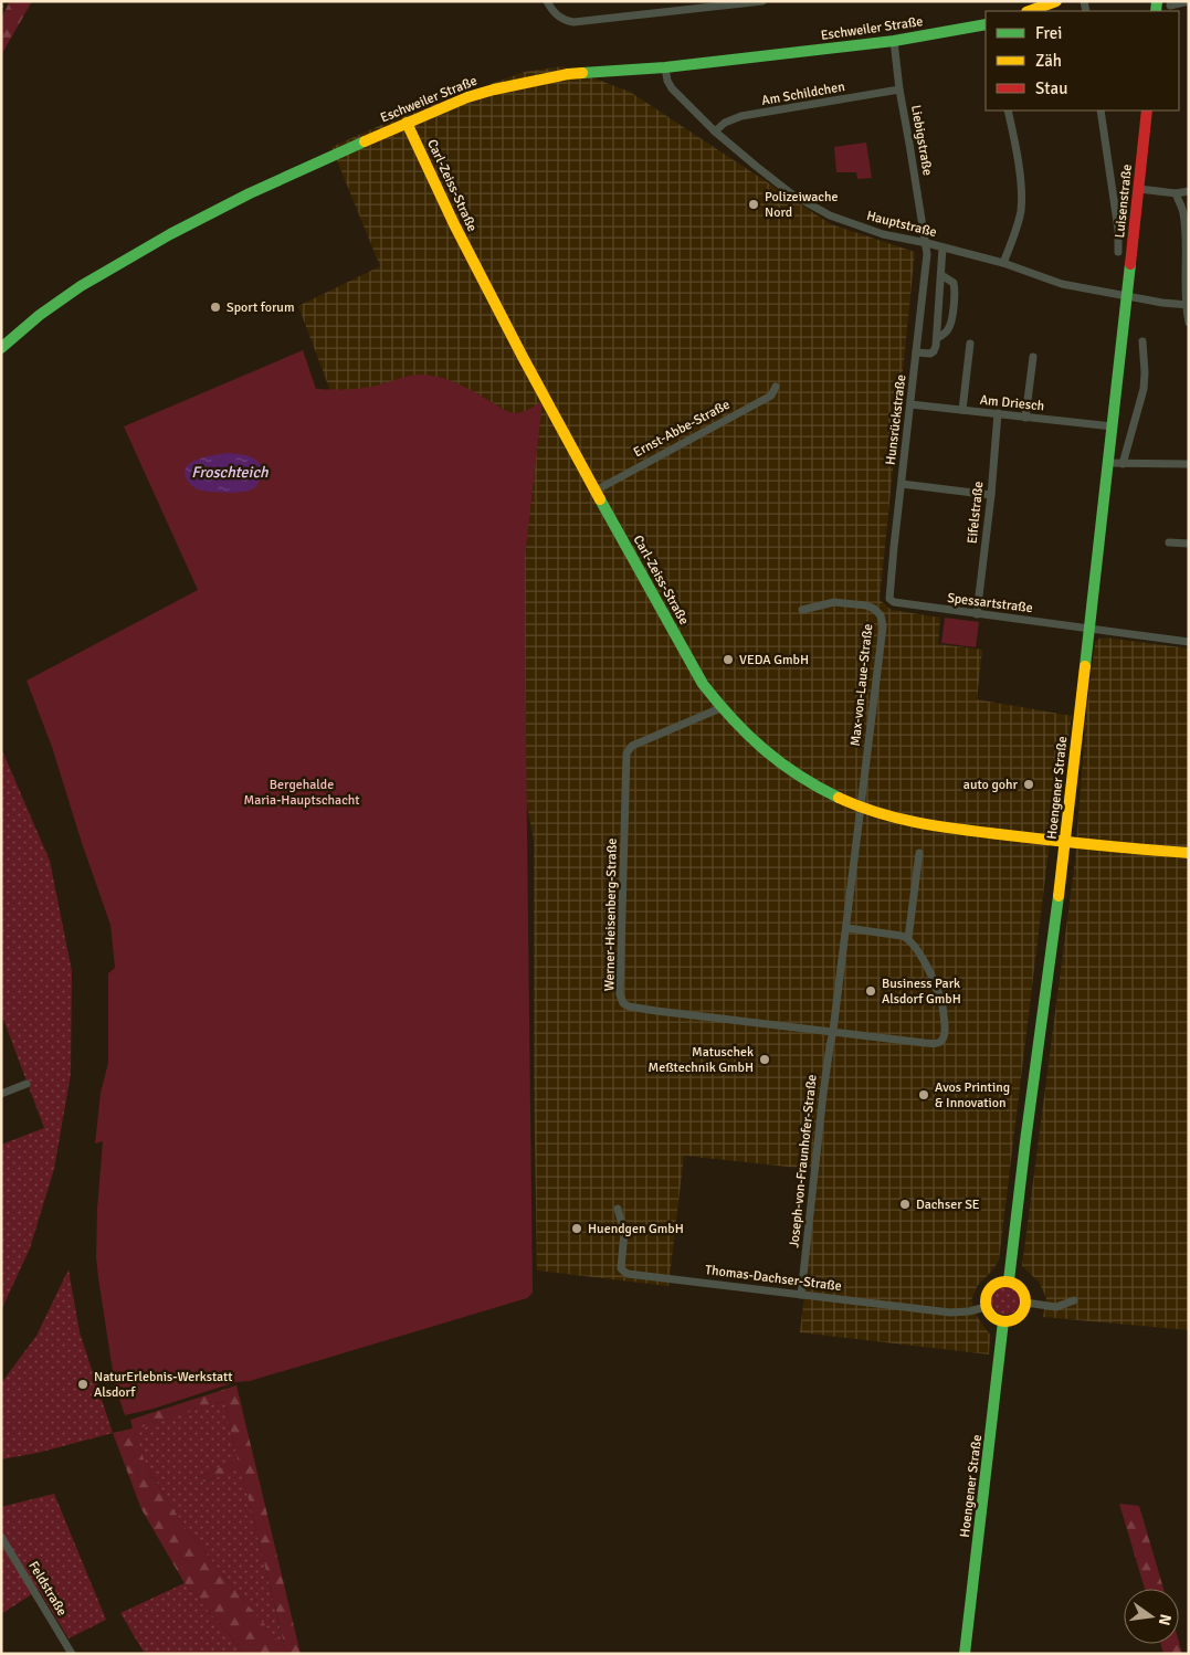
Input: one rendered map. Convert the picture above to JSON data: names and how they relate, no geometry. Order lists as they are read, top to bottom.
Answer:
{
  "streets": {
    "street": [
      "Eschweiler Straße",
      "Am Schildchen",
      "Liebigstraße",
      "Carl-Zeiss-Straße",
      "Luisenstraße",
      "Hauptstraße",
      "Am Driesch",
      "Hunsrückstraße",
      "Ernst-Abbe-Straße",
      "Eifelstraße",
      "Spessartstraße",
      "Max-von-Laue-Straße",
      "Hoengener Straße",
      "Werner-Heisenberg-Straße",
      "Joseph-von-Fraunhofer-Straße",
      "Thomas-Dachser-Straße",
      "Feldstraße"
    ]
  },
  "crossings": [
    ["Eschweiler Straße", "Liebigstraße"],
    ["Eschweiler Straße", "Carl-Zeiss-Straße"],
    ["Eschweiler Straße", "Hauptstraße"],
    ["Am Schildchen", "Liebigstraße"],
    ["Am Schildchen", "Hauptstraße"],
    ["Liebigstraße", "Hauptstraße"],
    ["Liebigstraße", "Hunsrückstraße"],
    ["Carl-Zeiss-Straße", "Ernst-Abbe-Straße"],
    ["Carl-Zeiss-Straße", "Max-von-Laue-Straße"],
    ["Carl-Zeiss-Straße", "Hoengener Straße"],
    ["Carl-Zeiss-Straße", "Werner-Heisenberg-Straße"],
    ["Carl-Zeiss-Straße", "Joseph-von-Fraunhofer-Straße"],
    ["Luisenstraße", "Hauptstraße"],
    ["Luisenstraße", "Hoengener Straße"],
    ["Hauptstraße", "Hunsrückstraße"],
    ["Hauptstraße", "Hoengener Straße"],
    ["Am Driesch", "Hunsrückstraße"],
    ["Am Driesch", "Eifelstraße"],
    ["Am Driesch", "Hoengener Straße"],
    ["Hunsrückstraße", "Spessartstraße"],
    ["Eifelstraße", "Spessartstraße"],
    ["Spessartstraße", "Hoengener Straße"],
    ["Max-von-Laue-Straße", "Joseph-von-Fraunhofer-Straße"],
    ["Hoengener Straße", "Thomas-Dachser-Straße"],
    ["Werner-Heisenberg-Straße", "Joseph-von-Fraunhofer-Straße"],
    ["Joseph-von-Fraunhofer-Straße", "Thomas-Dachser-Straße"]
  ],
  "water": ["Froschteich"],
  "parks": ["Bergehalde Maria-Hauptschacht"],
  "places": [
    "Polizeiwache Nord",
    "Sport forum",
    "VEDA GmbH",
    "auto gohr",
    "Business Park Alsdorf GmbH",
    "Matuschek Meßtechnik GmbH",
    "Avos Printing & Innovation",
    "Dachser SE",
    "Huendgen GmbH",
    "NaturErlebnis-Werkstatt Alsdorf"
  ],
  "legend": ["Frei", "Zäh", "Stau"],
  "north": "right"
}
